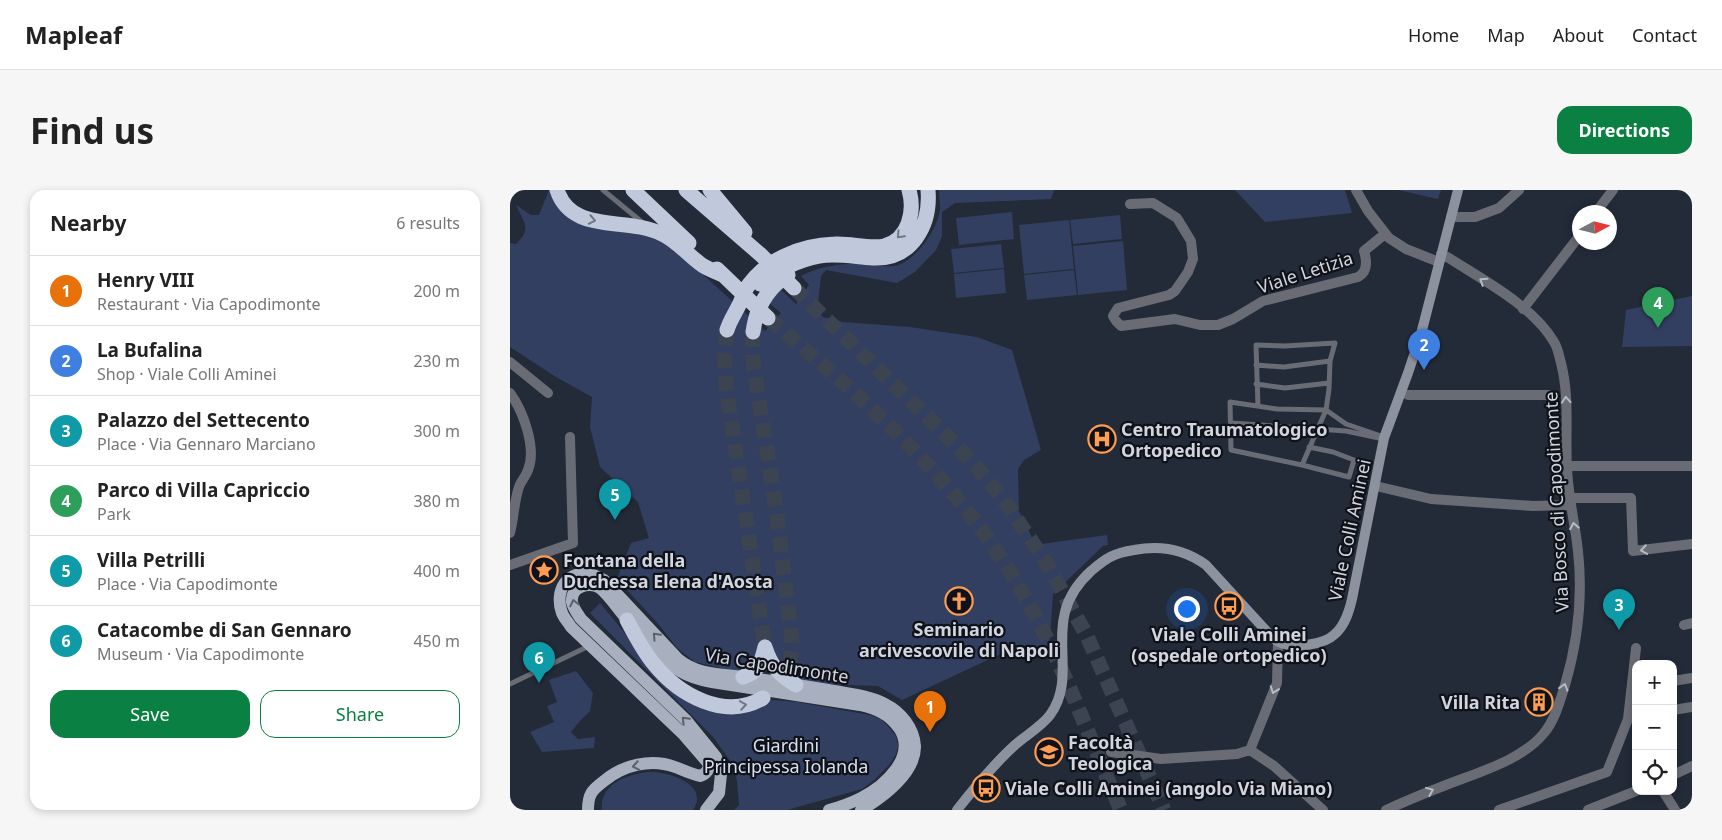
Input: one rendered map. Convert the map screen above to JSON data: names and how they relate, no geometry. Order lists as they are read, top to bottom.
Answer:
{
  "streets": {
    "main road": ["Viale Colli Aminei", "Via Capodimonte"],
    "street": ["Viale Letizia", "Via Bosco di Capodimonte"]
  },
  "crossings": [
    ["Viale Letizia", "Via Bosco di Capodimonte"],
    ["Via Bosco di Capodimonte", "Viale Colli Aminei"]
  ],
  "parks": ["Giardini Principessa Iolanda"],
  "places": {
    "hospital": ["Centro Traumatologico Ortopedico"],
    "place": ["Fontana della Duchessa Elena d'Aosta"],
    "church": ["Seminario arcivescovile di Napoli"],
    "bus stop": ["Viale Colli Aminei (ospedale ortopedico)", "Viale Colli Aminei (angolo Via Miano)"],
    "building": ["Villa Rita"],
    "school or university": ["Facoltà Teologica"]
  },
  "north": "right",
  "page": {
    "header": "Mapleaf",
    "nav": [
      "Home",
      "Map",
      "About",
      "Contact"
    ],
    "buttons": [
      "Directions",
      ["Save", "Share"]
    ],
    "title": "Find us",
    "heading": ["Nearby", "6 results"],
    "list": [
      {
        "mark": "1",
        "name": "Henry VIII",
        "note": "Restaurant · Via Capodimonte",
        "value": "200 m"
      },
      {
        "mark": "2",
        "name": "La Bufalina",
        "note": "Shop · Viale Colli Aminei",
        "value": "230 m"
      },
      {
        "mark": "3",
        "name": "Palazzo del Settecento",
        "note": "Place · Via Gennaro Marciano",
        "value": "300 m"
      },
      {
        "mark": "4",
        "name": "Parco di Villa Capriccio",
        "note": "Park",
        "value": "380 m"
      },
      {
        "mark": "5",
        "name": "Villa Petrilli",
        "note": "Place · Via Capodimonte",
        "value": "400 m"
      },
      {
        "mark": "6",
        "name": "Catacombe di San Gennaro",
        "note": "Museum · Via Capodimonte",
        "value": "450 m"
      }
    ],
    "pins": [
      "4",
      "2",
      "5",
      "3",
      "6",
      "1"
    ],
    "map_buttons": ["+", "−"]
  }
}
